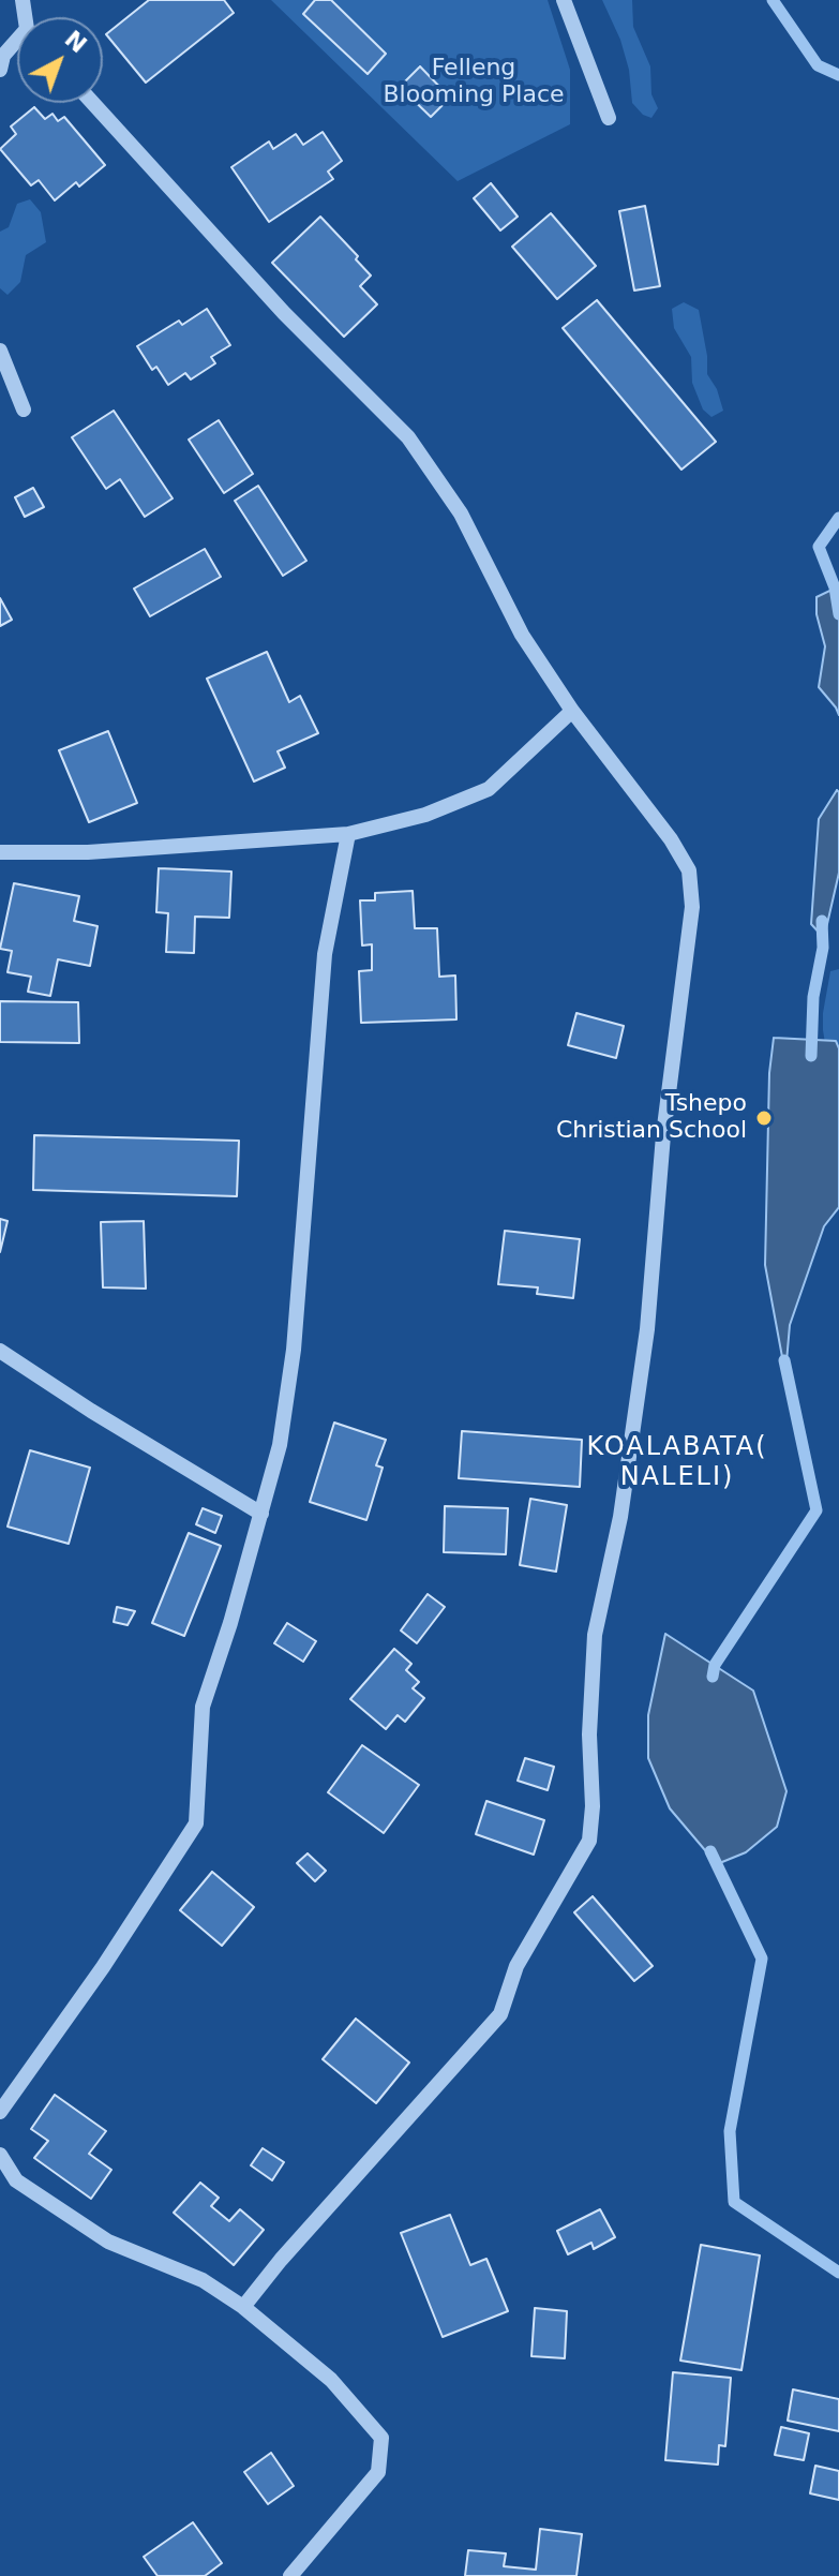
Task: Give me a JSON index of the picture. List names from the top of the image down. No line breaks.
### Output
{"districts":["KOALABATA( NALELI)"],"parks":["Felleng Blooming Place"],"places":["Tshepo Christian School"],"north":"top right"}
